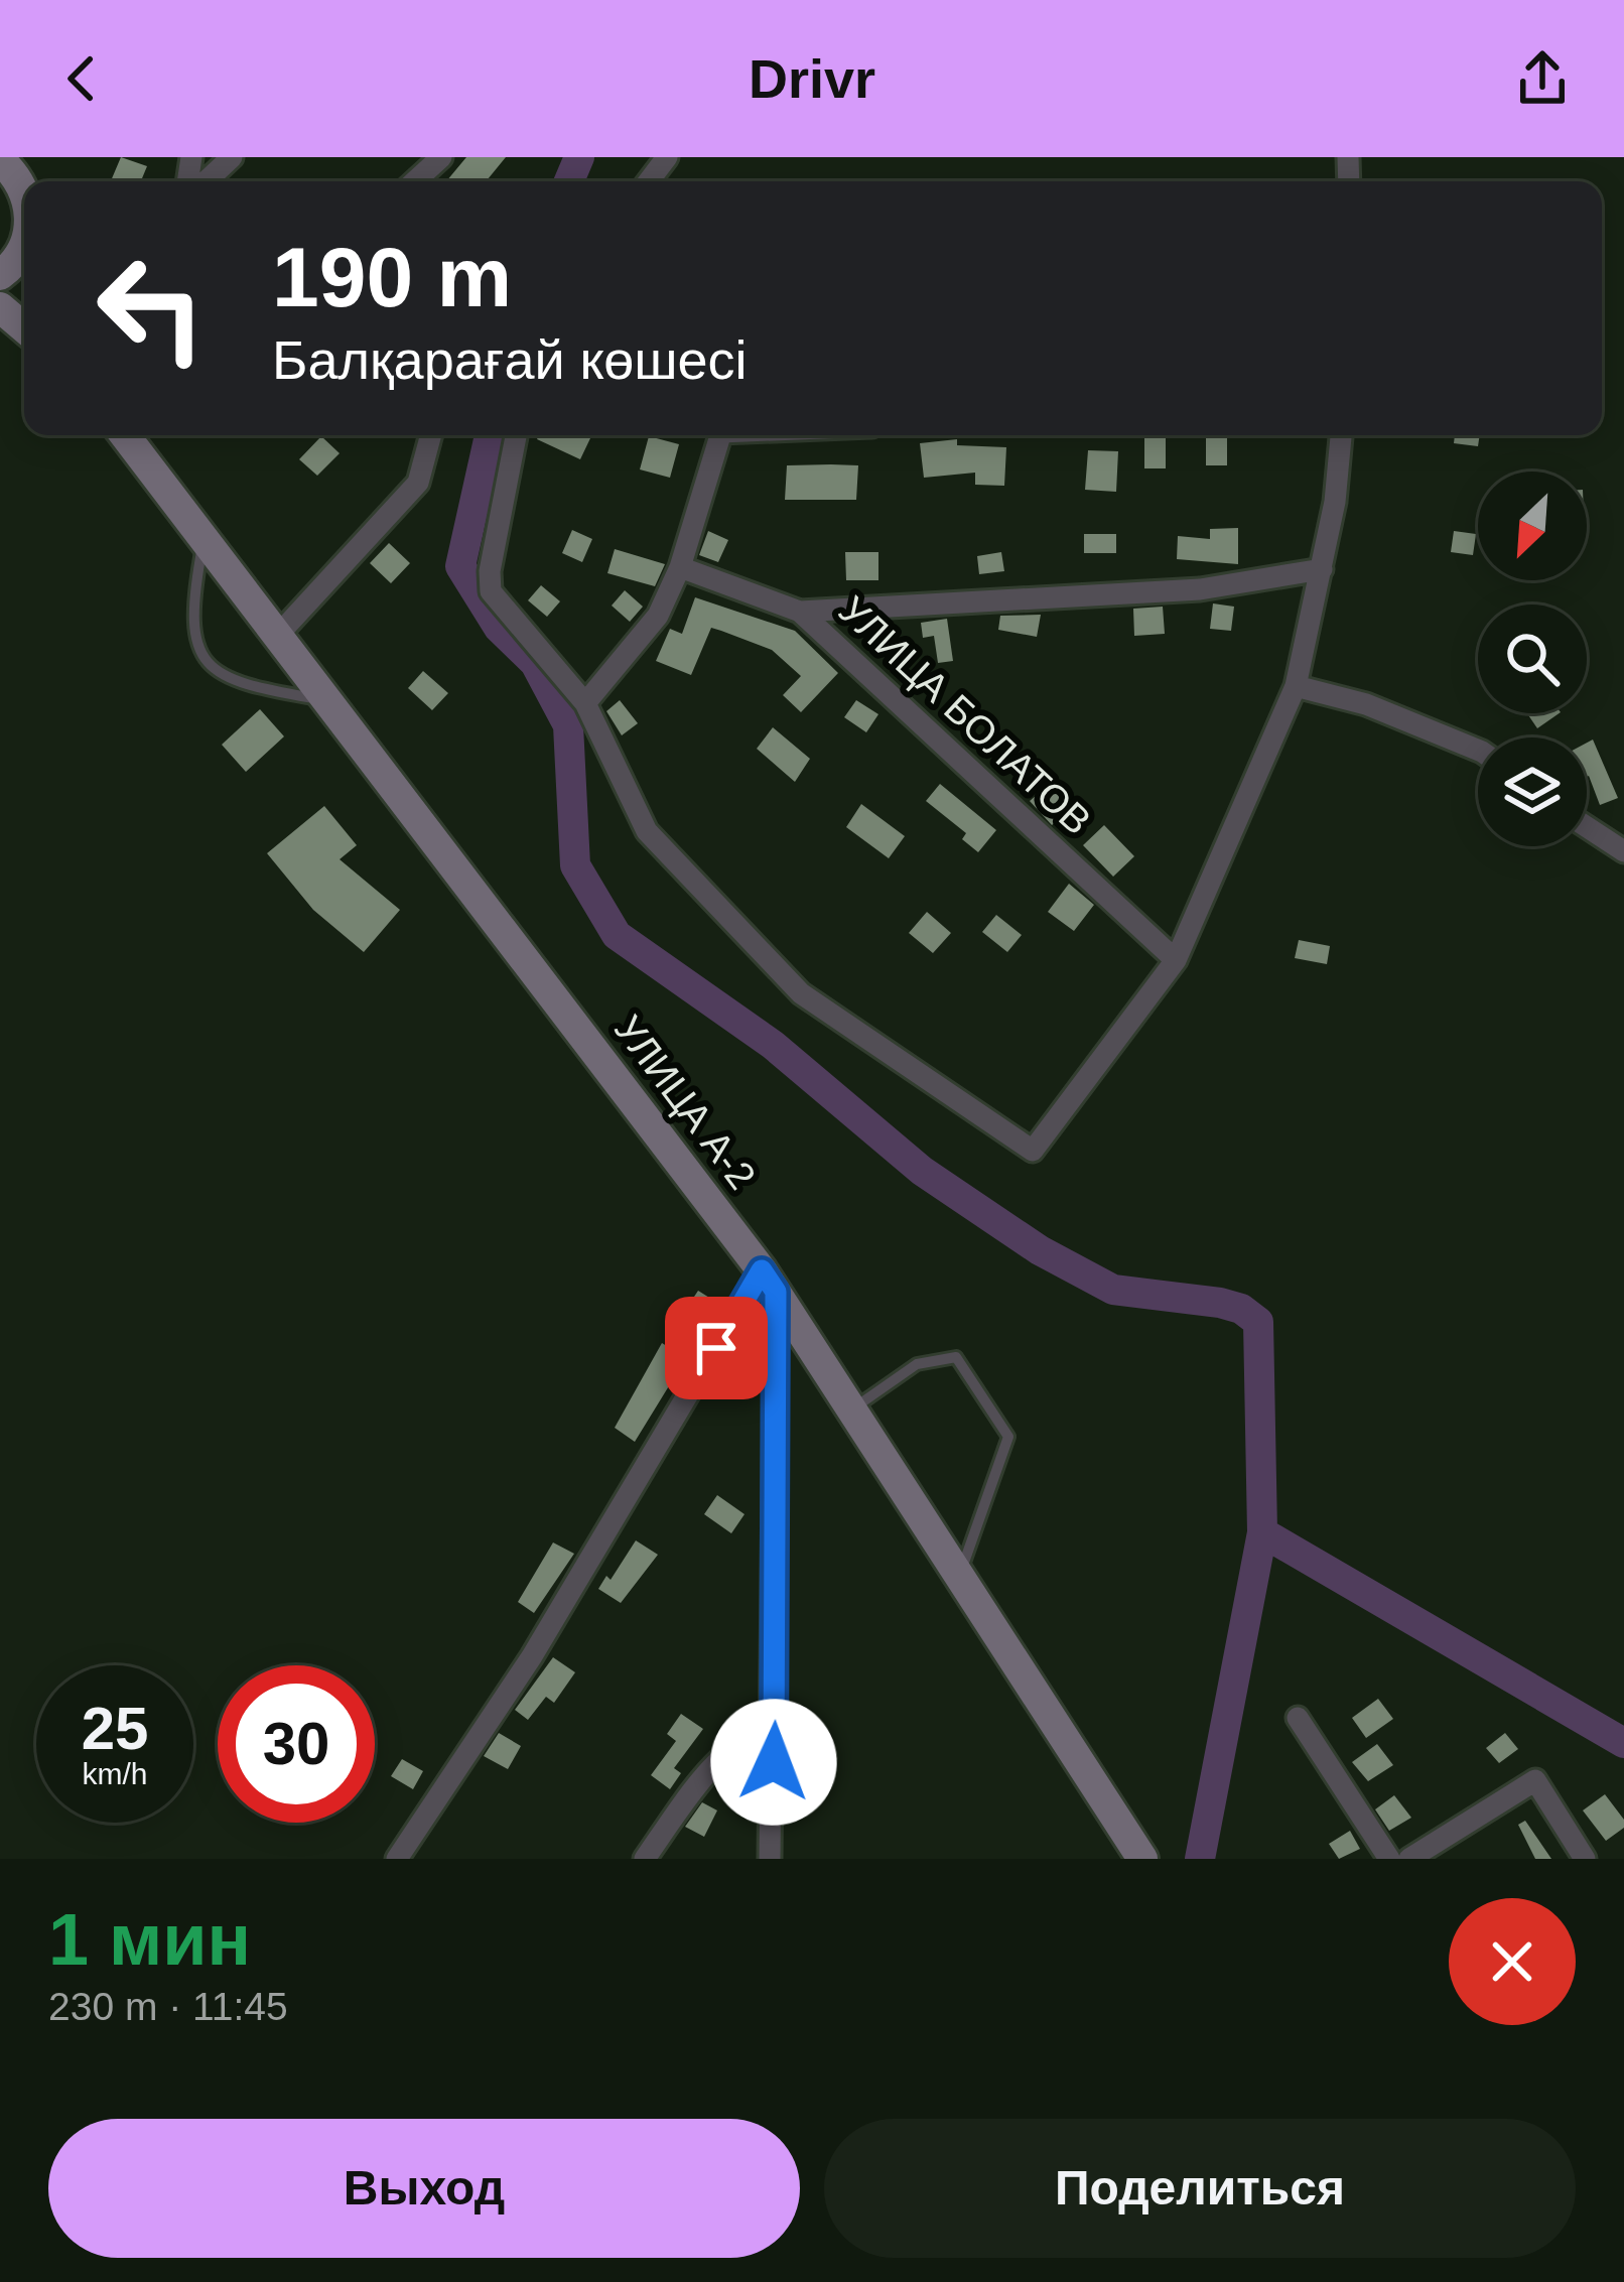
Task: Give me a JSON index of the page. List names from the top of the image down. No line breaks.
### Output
{"streets":{"main road":["УЛИЦА А-2"],"street":["УЛИЦА БОЛАТОВ"]},"north":"bottom left","page":{"header":"Drivr","turn":["190 m","Балқарағай көшесі"],"speed":"25 km/h","limit":"30","heading":["1 мин","230 m · 11:45"],"buttons":["Выход","Поделиться"]}}
